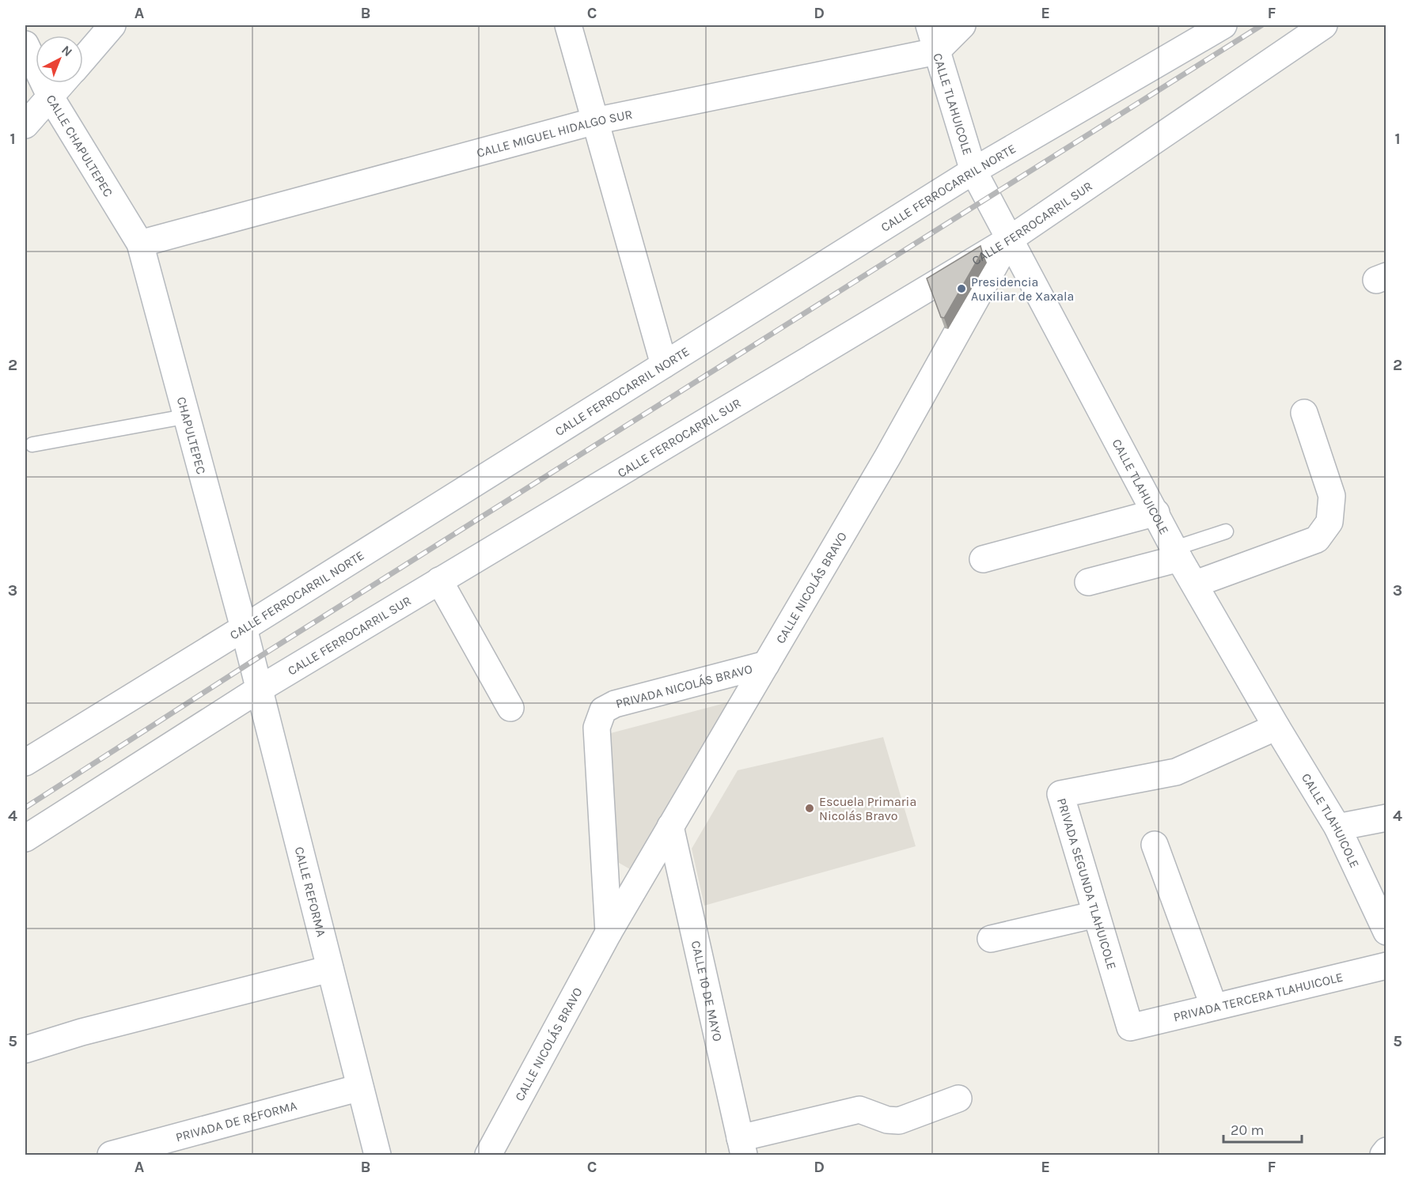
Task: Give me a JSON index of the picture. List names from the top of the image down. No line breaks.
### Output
{"streets":{"street":["CALLE TLAHUICOLE","CALLE MIGUEL HIDALGO SUR","CALLE CHAPULTEPEC","CALLE FERROCARRIL NORTE","CALLE FERROCARRIL SUR","CHAPULTEPEC","CALLE NICOLÁS BRAVO","PRIVADA NICOLÁS BRAVO","PRIVADA SEGUNDA TLAHUICOLE","CALLE REFORMA","CALLE 10 DE MAYO","PRIVADA TERCERA TLAHUICOLE","PRIVADA DE REFORMA"]},"crossings":[["CALLE TLAHUICOLE","CALLE MIGUEL HIDALGO SUR"],["CALLE TLAHUICOLE","CALLE FERROCARRIL NORTE"],["CALLE TLAHUICOLE","CALLE FERROCARRIL SUR"],["CALLE TLAHUICOLE","CALLE NICOLÁS BRAVO"],["CALLE TLAHUICOLE","PRIVADA SEGUNDA TLAHUICOLE"],["CALLE MIGUEL HIDALGO SUR","CALLE CHAPULTEPEC"],["CALLE MIGUEL HIDALGO SUR","CHAPULTEPEC"],["CALLE CHAPULTEPEC","CHAPULTEPEC"],["CALLE FERROCARRIL NORTE","CHAPULTEPEC"],["CALLE FERROCARRIL NORTE","CALLE REFORMA"],["CALLE FERROCARRIL SUR","CALLE NICOLÁS BRAVO"],["CALLE FERROCARRIL SUR","CALLE REFORMA"],["CHAPULTEPEC","CALLE REFORMA"],["CALLE NICOLÁS BRAVO","PRIVADA NICOLÁS BRAVO"],["CALLE NICOLÁS BRAVO","CALLE 10 DE MAYO"],["PRIVADA SEGUNDA TLAHUICOLE","PRIVADA TERCERA TLAHUICOLE"],["CALLE REFORMA","PRIVADA DE REFORMA"]],"places":["Presidencia Auxiliar de Xaxala","Escuela Primaria Nicolás Bravo"],"scale_bar":"20 m","north":"top right","grid":{"columns":["A","B","C","D","E","F"],"rows":["1","2","3","4","5"]}}
